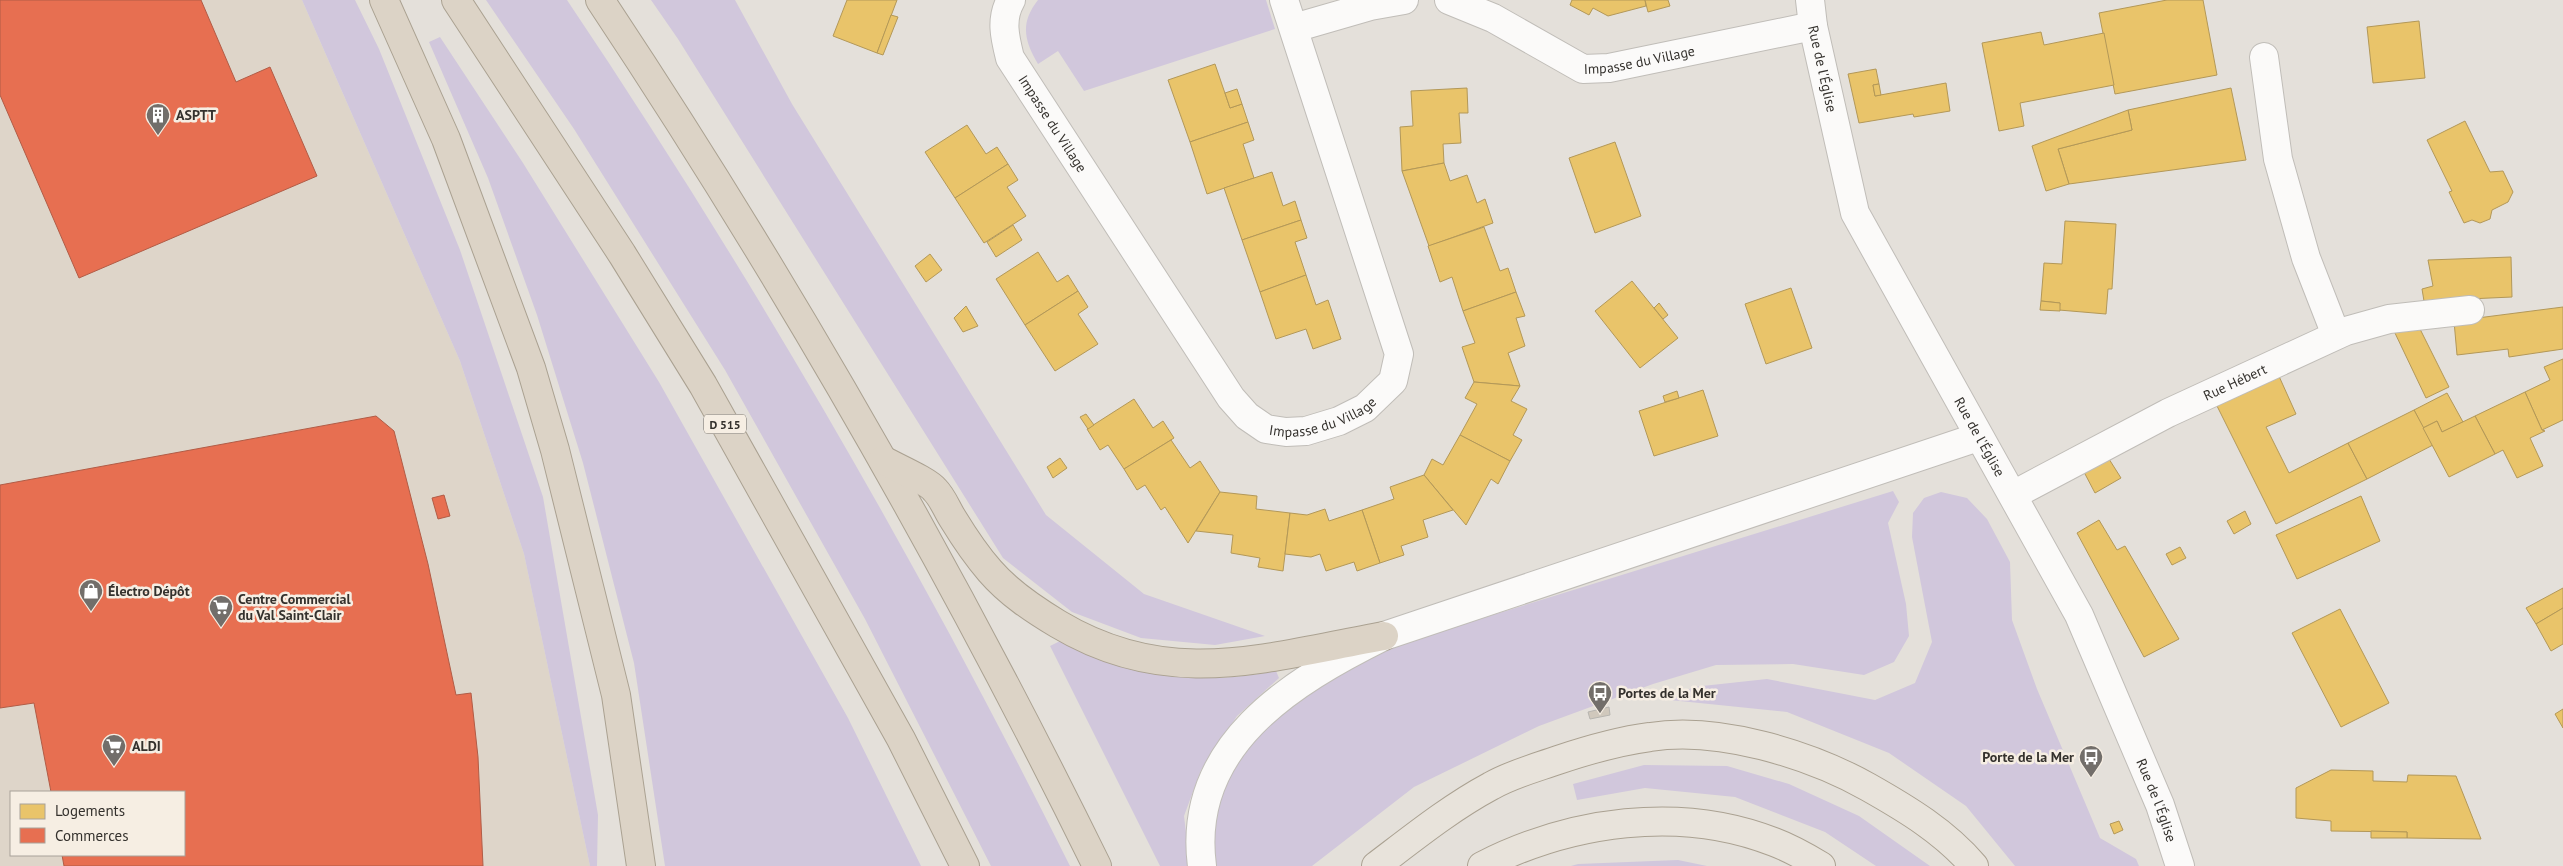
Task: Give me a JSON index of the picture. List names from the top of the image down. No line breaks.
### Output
{"streets":{"highway":["D 515"],"street":["Impasse du Village","Rue de l'Église","Rue Hébert"]},"crossings":[["Impasse du Village","Rue de l'Église"],["Rue de l'Église","Rue Hébert"]],"places":{"building":["ASPTT"],"shop":["Électro Dépôt"],"supermarket":["Centre Commercial du Val Saint-Clair","ALDI"],"bus stop":["Portes de la Mer","Porte de la Mer"]},"legend":["Logements","Commerces"]}
